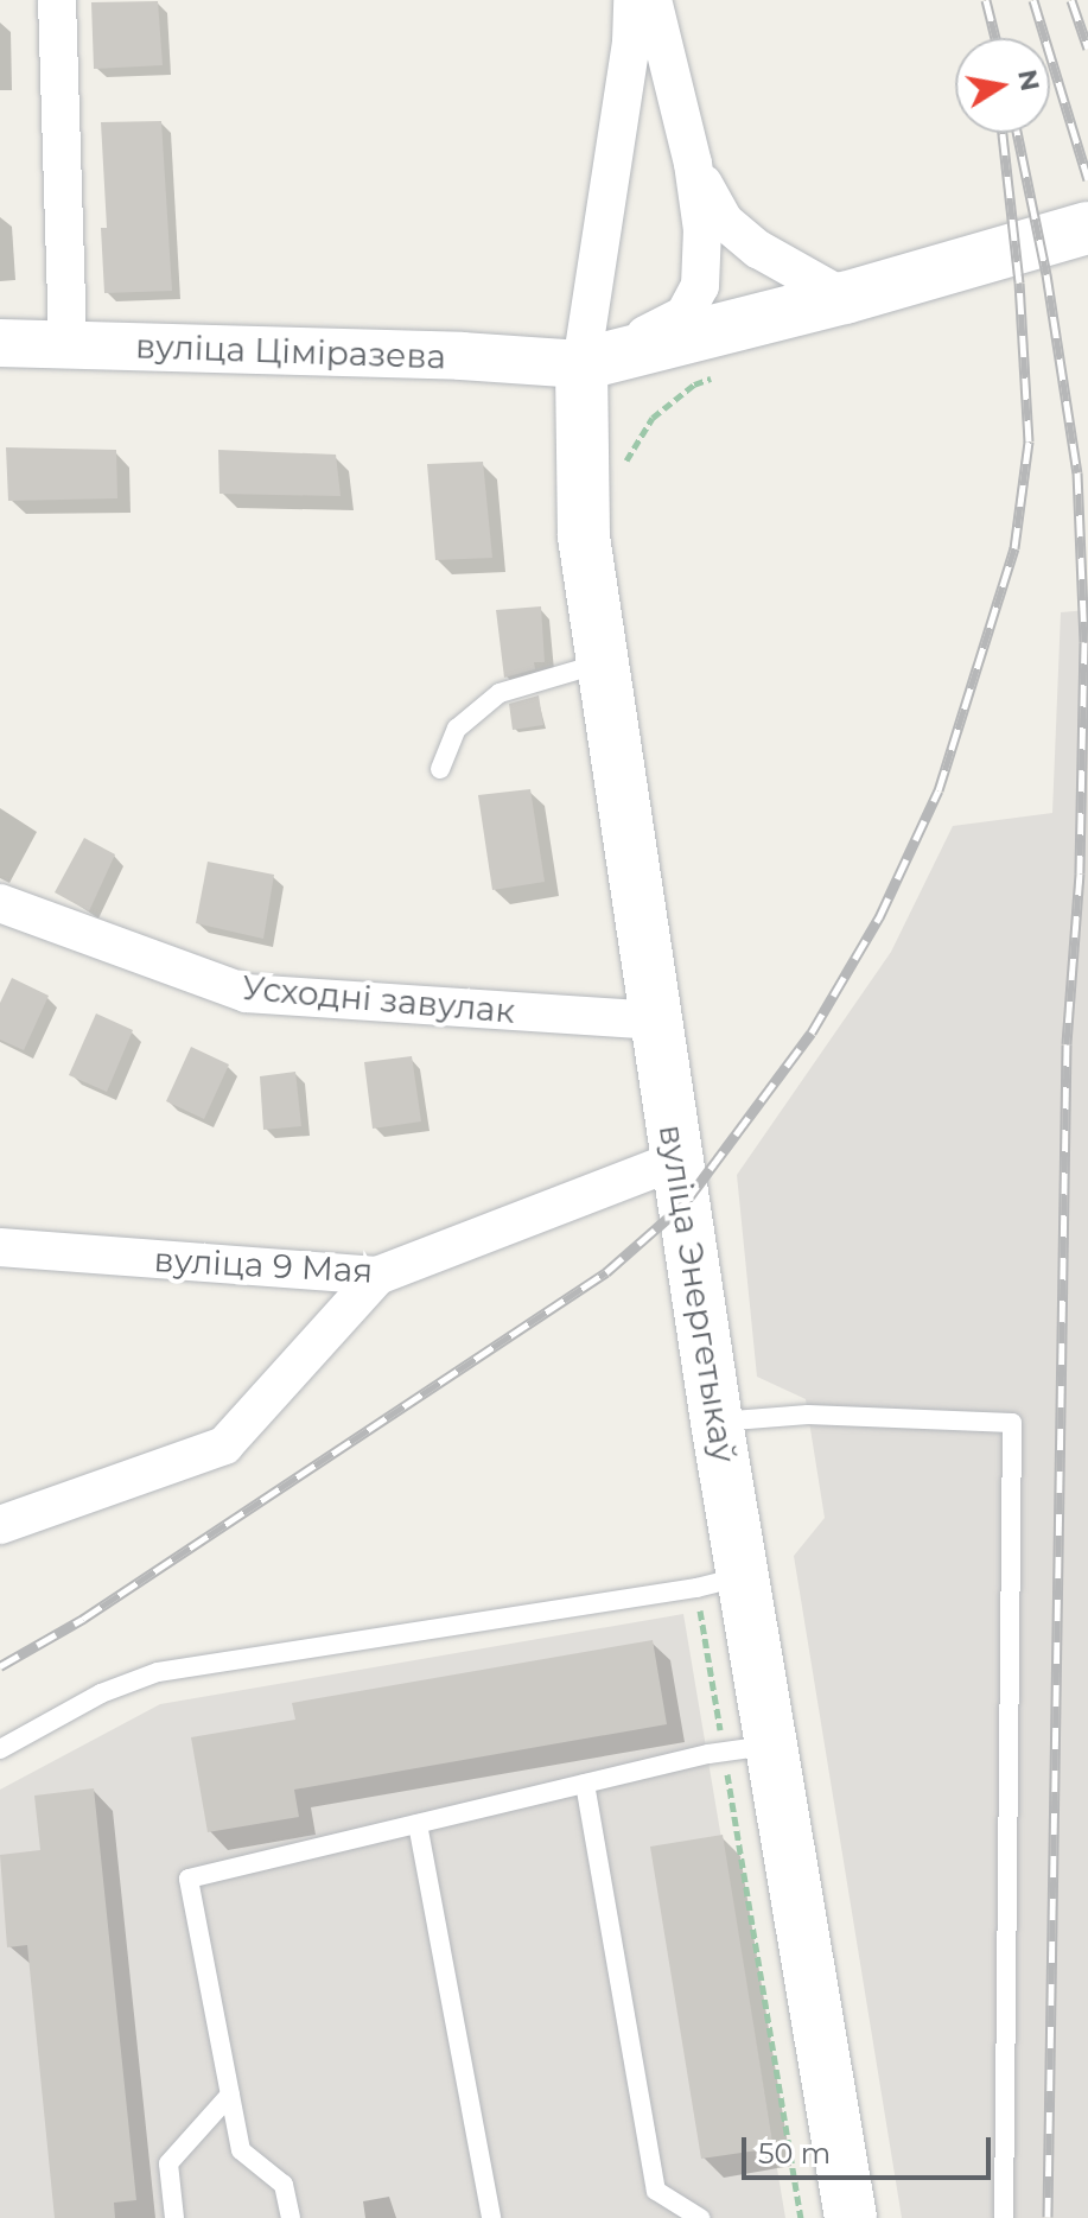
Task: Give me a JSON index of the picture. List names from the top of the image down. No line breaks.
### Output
{"streets":{"main road":["вуліца Энергетыкаў"],"street":["вуліца Ціміразева","Усходні завулак","вуліца 9 Мая"]},"crossings":[["вуліца Ціміразева","вуліца Энергетыкаў"],["Усходні завулак","вуліца Энергетыкаў"],["вуліца 9 Мая","вуліца Энергетыкаў"]],"scale_bar":"50 m","north":"right"}
